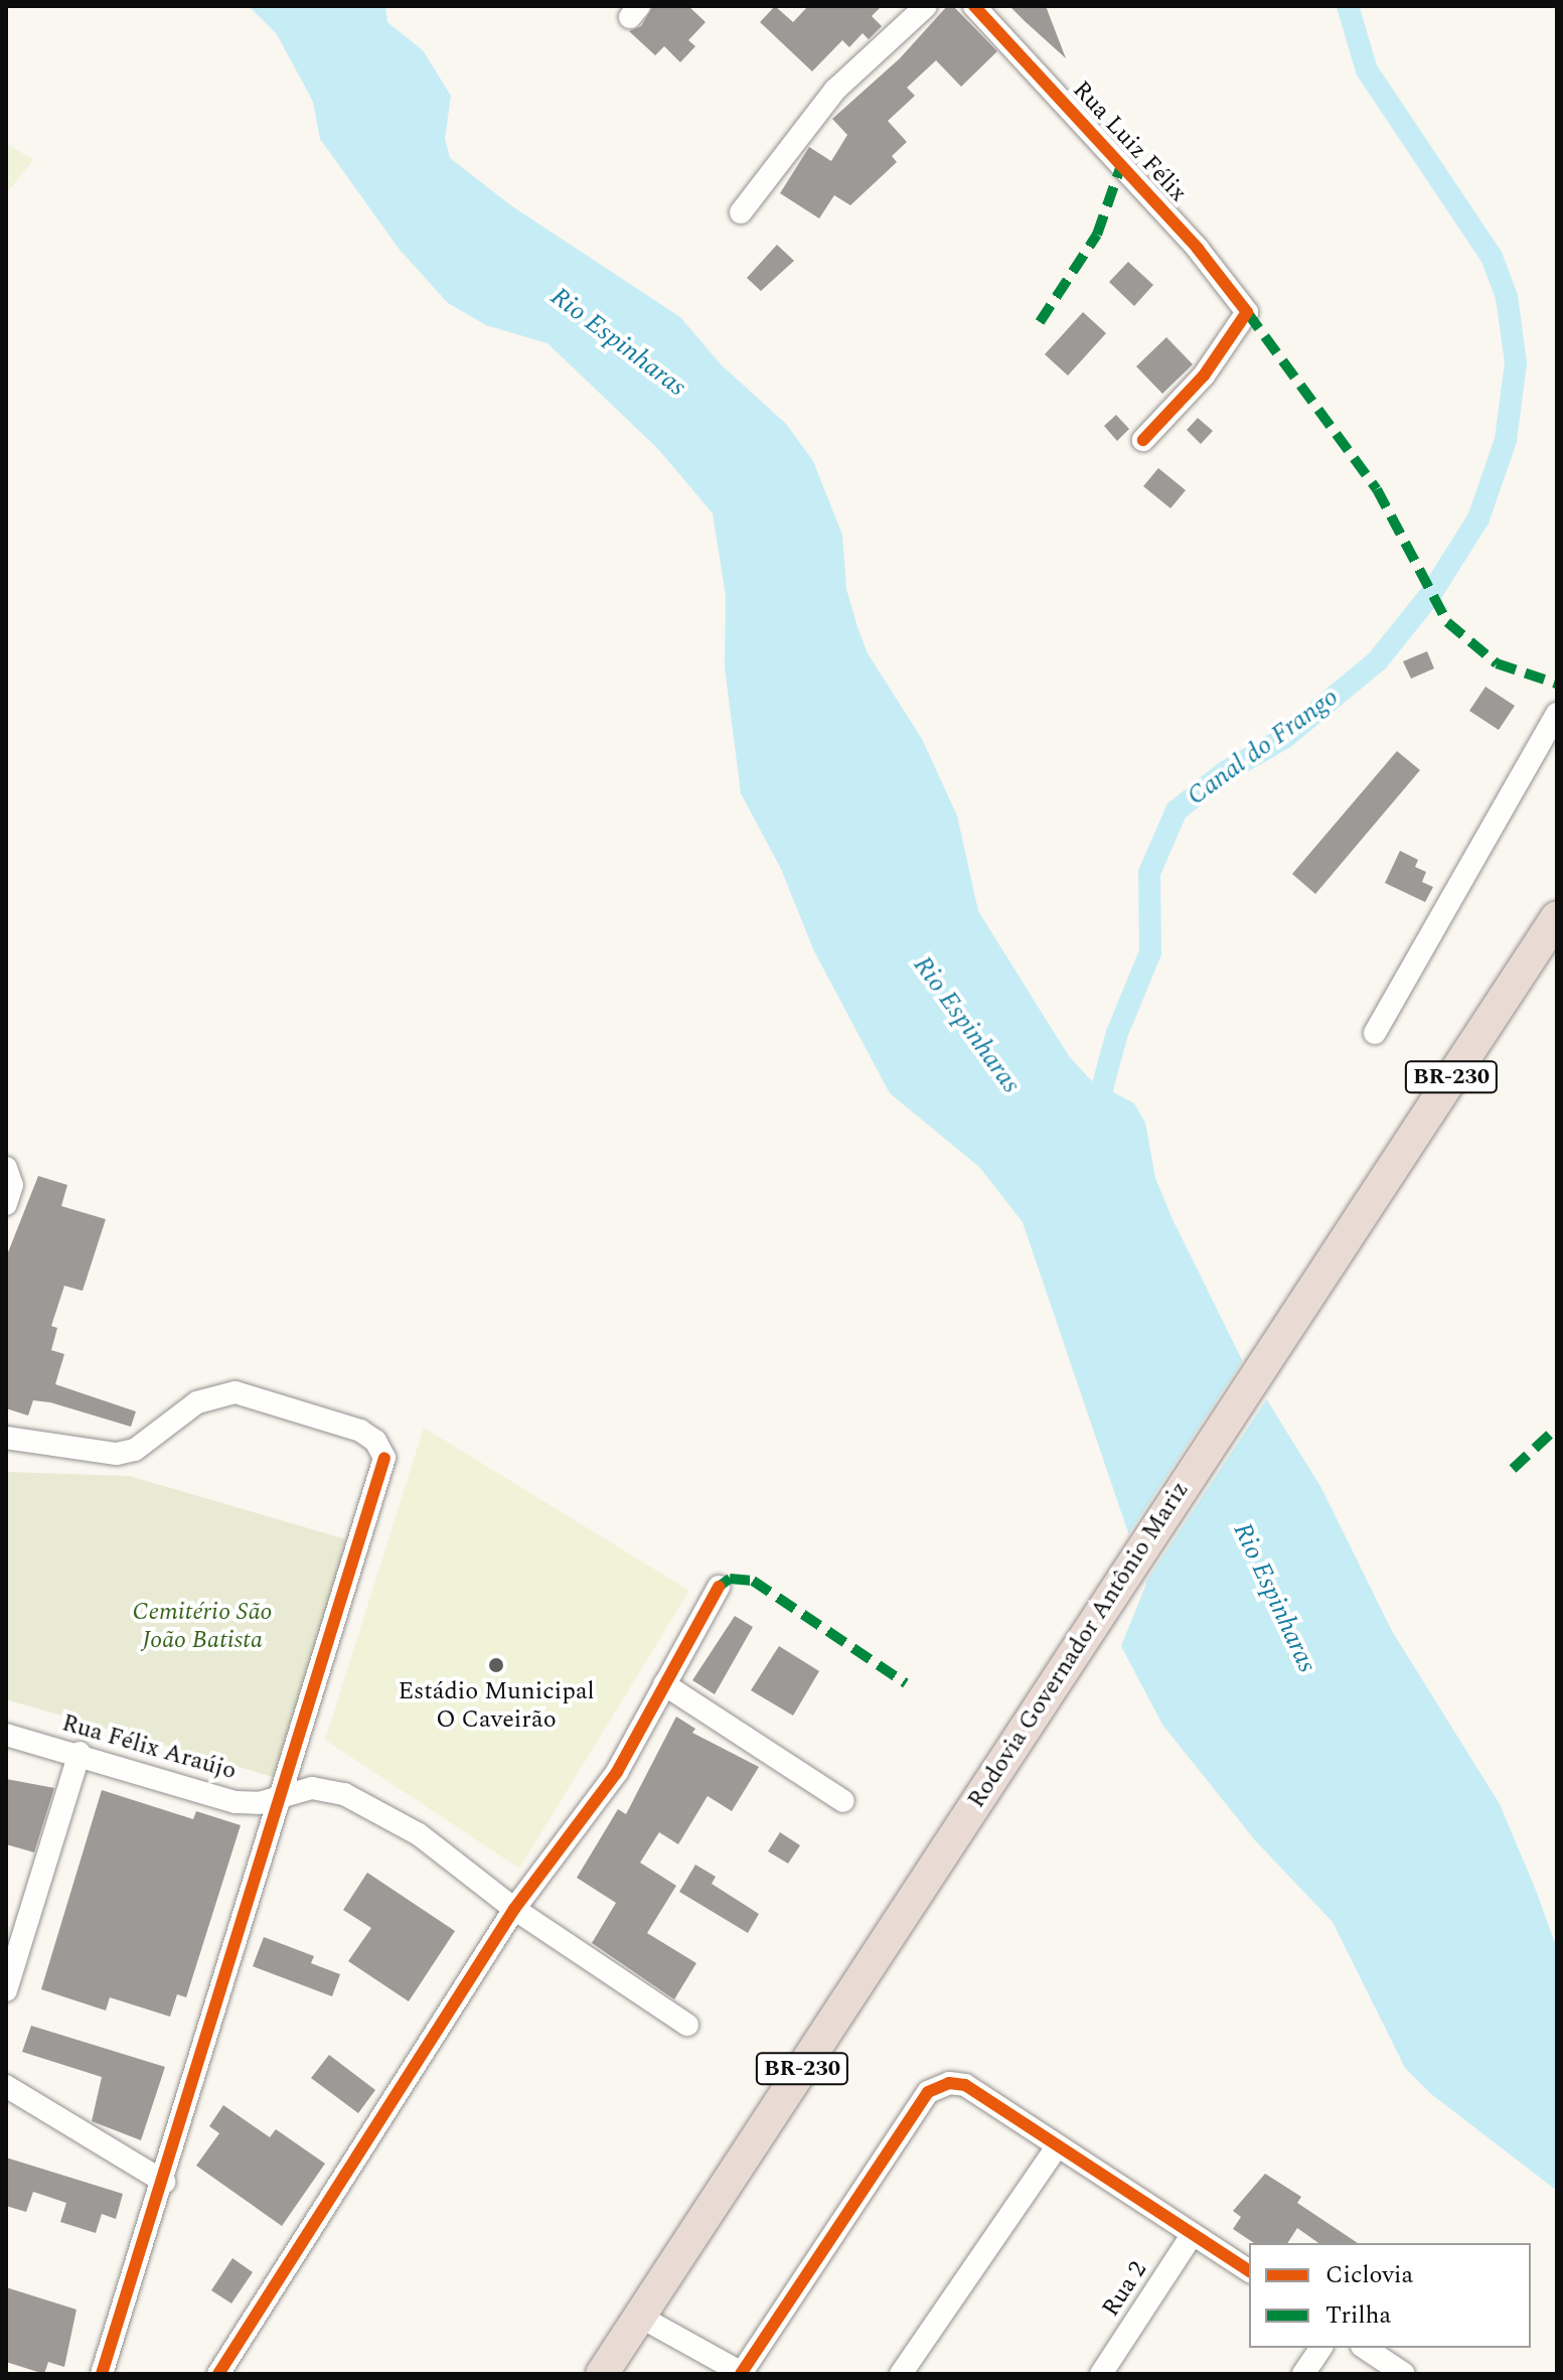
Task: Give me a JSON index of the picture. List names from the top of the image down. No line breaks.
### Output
{"streets":{"highway":["BR-230","Rodovia Governador Antônio Mariz"],"street":["Rua Luiz Félix","Rua Félix Araújo","Rua 2"]},"water":["Rio Espinharas","Canal do Frango"],"parks":["Cemitério São João Batista"],"places":["Estádio Municipal O Caveirão"],"legend":["Ciclovia","Trilha"]}
